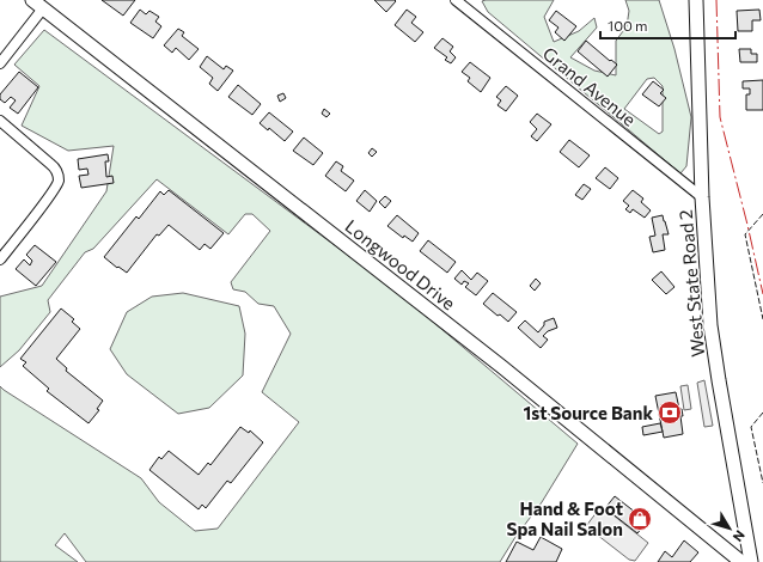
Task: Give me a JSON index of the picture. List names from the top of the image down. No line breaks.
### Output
{"streets":{"main road":["Longwood Drive","West State Road 2"],"street":["Grand Avenue"]},"crossings":[["Grand Avenue","West State Road 2"]],"places":{"bank":["1st Source Bank"],"shop":["Hand & Foot Spa Nail Salon"]},"scale_bar":"100 m","north":"bottom right"}
